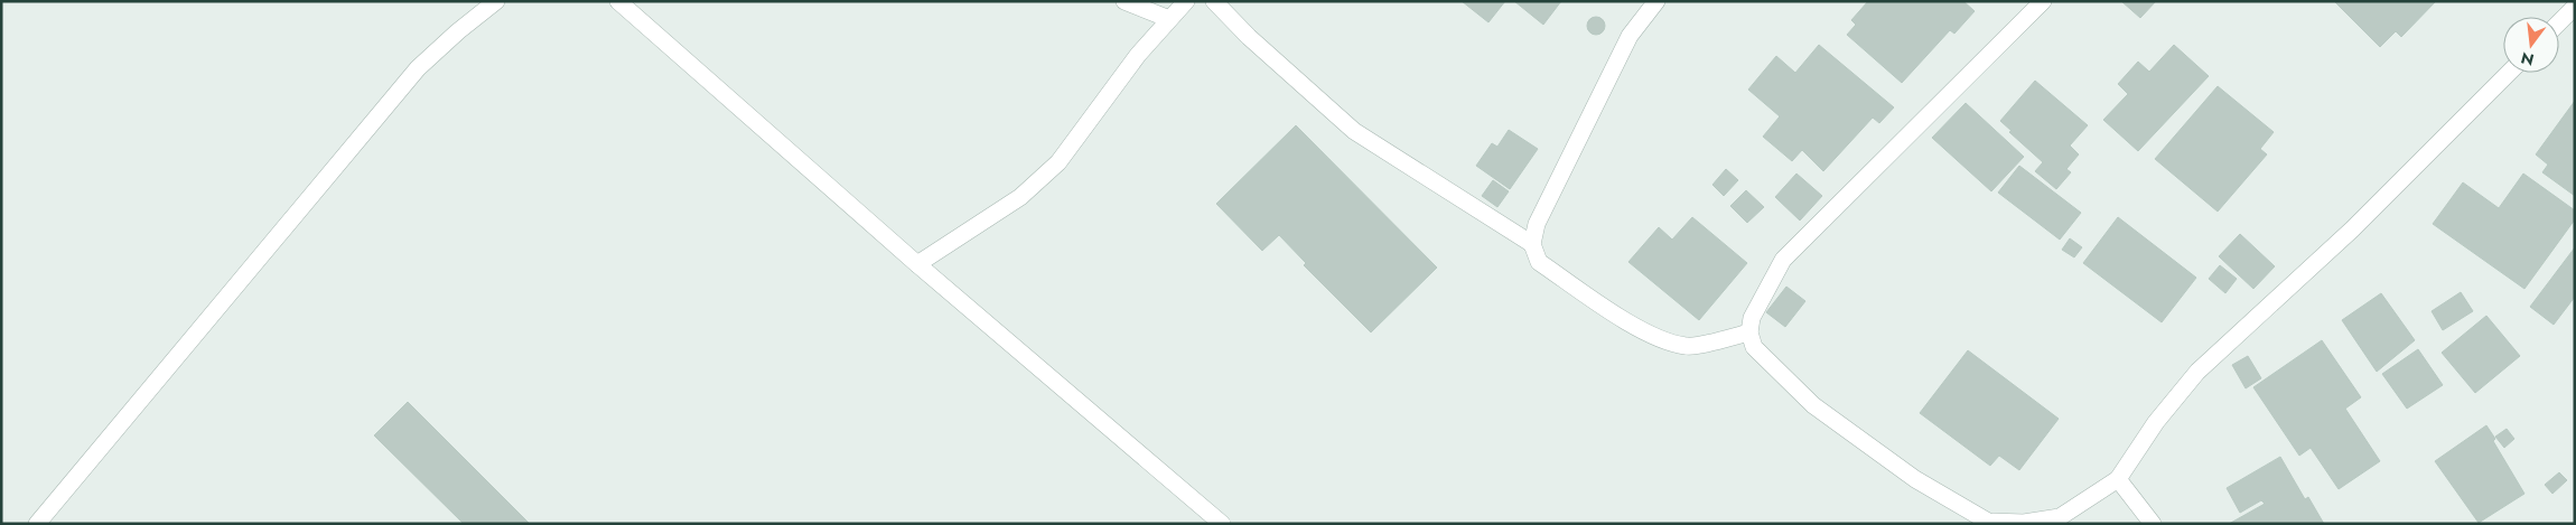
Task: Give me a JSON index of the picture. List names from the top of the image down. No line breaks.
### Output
{"north":"bottom"}
